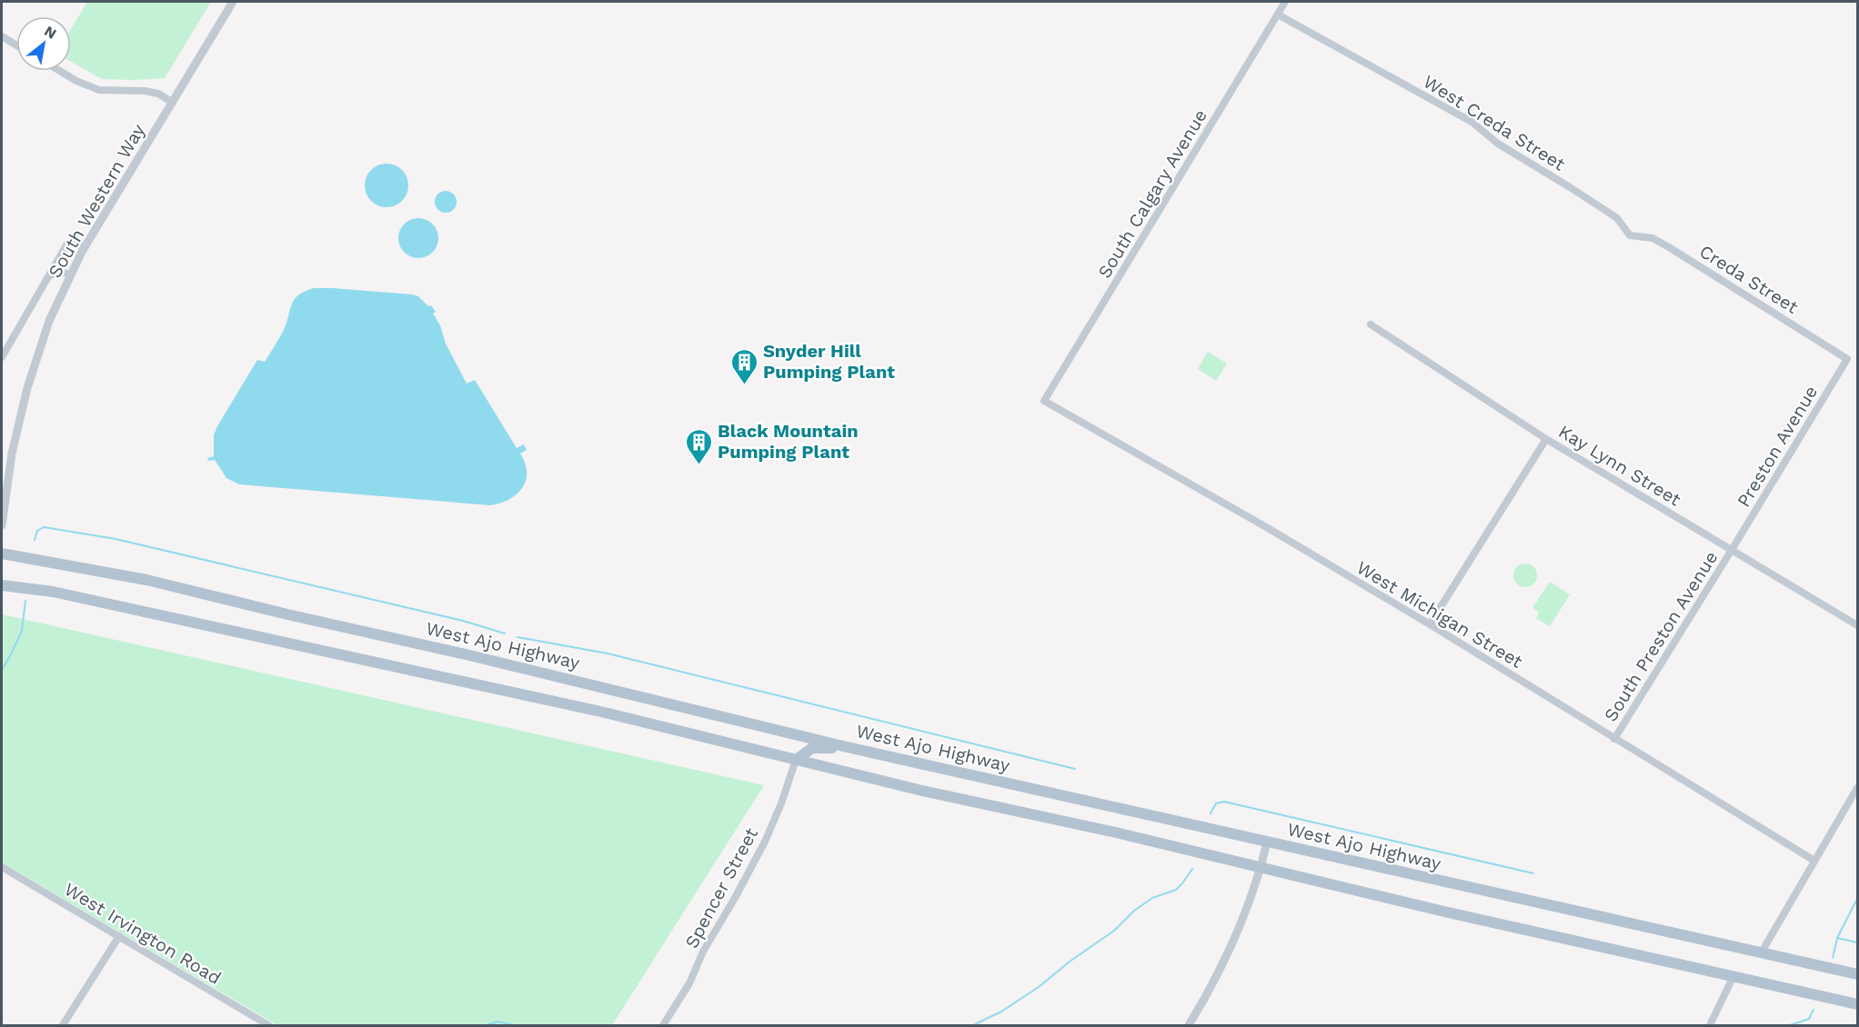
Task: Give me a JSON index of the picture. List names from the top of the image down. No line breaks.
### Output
{"streets":{"main road":["West Ajo Highway"],"street":["West Creda Street","South Calgary Avenue","South Western Way","Creda Street","Preston Avenue","Kay Lynn Street","West Michigan Street","South Preston Avenue","Spencer Street","West Irvington Road"]},"crossings":[["West Creda Street","South Calgary Avenue"],["West Creda Street","Creda Street"],["South Calgary Avenue","West Michigan Street"],["Creda Street","Preston Avenue"],["Preston Avenue","Kay Lynn Street"],["Preston Avenue","South Preston Avenue"],["Kay Lynn Street","South Preston Avenue"],["West Michigan Street","South Preston Avenue"]],"places":{"building":["Snyder Hill Pumping Plant","Black Mountain Pumping Plant"]},"north":"top right"}
